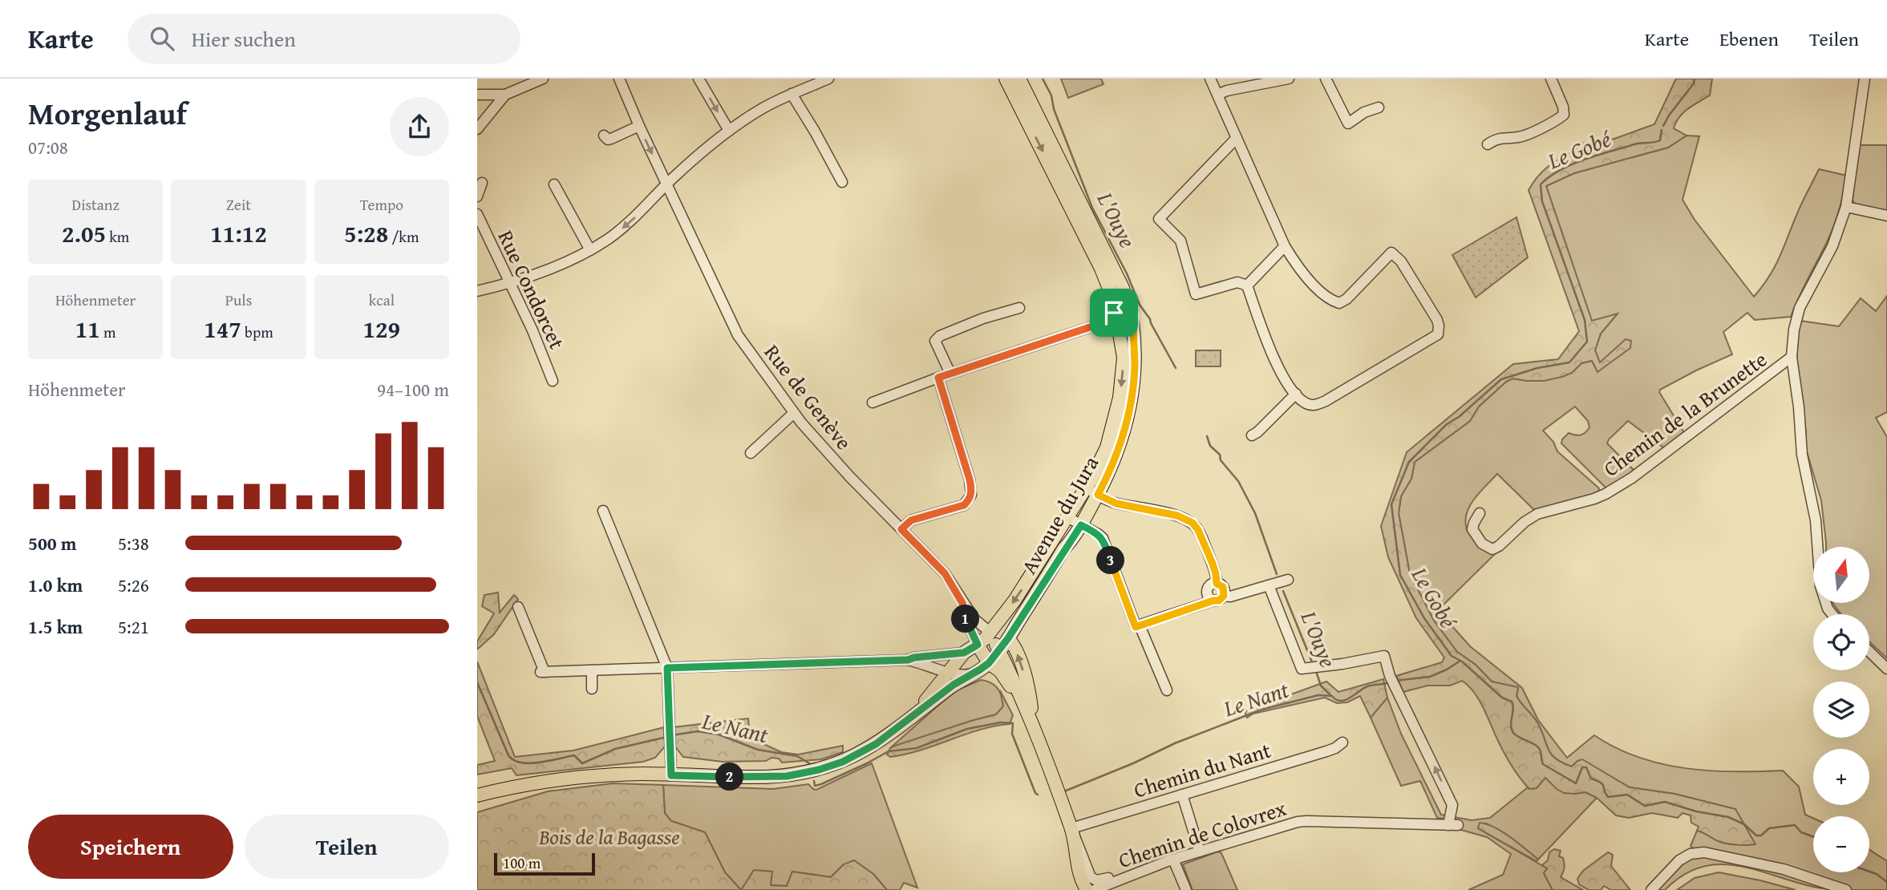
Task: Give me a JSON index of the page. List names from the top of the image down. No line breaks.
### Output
{"streets":{"main road":["Avenue du Jura"],"street":["Rue Condorcet","Rue de Genève","Chemin de la Brunette","Chemin du Nant","Chemin de Colovrex"]},"crossings":[["Rue de Genève","Avenue du Jura"]],"water":["Le Gobé","L'Ouye","Le Nant"],"parks":["Bois de la Bagasse"],"scale_bar":"100 m","north":"top","page":{"header":"Karte","search":"Hier suchen","nav":["Karte","Ebenen","Teilen"],"heading":["Morgenlauf","07:08"],"stats":[["Distanz","2.05 km"],["Zeit","11:12"],["Tempo","5:28 /km"],["Höhenmeter","11 m"],["Puls","147 bpm"],["kcal","129"]],"chart":["Höhenmeter","94–100 m"],"list":[{"name":"500 m","note":"5:38"},{"name":"1.0 km","note":"5:26"},{"name":"1.5 km","note":"5:21"}],"pins":["3","1","2"],"map_buttons":["+","−"],"buttons":["Speichern","Teilen"],"scale":"100 m"}}
